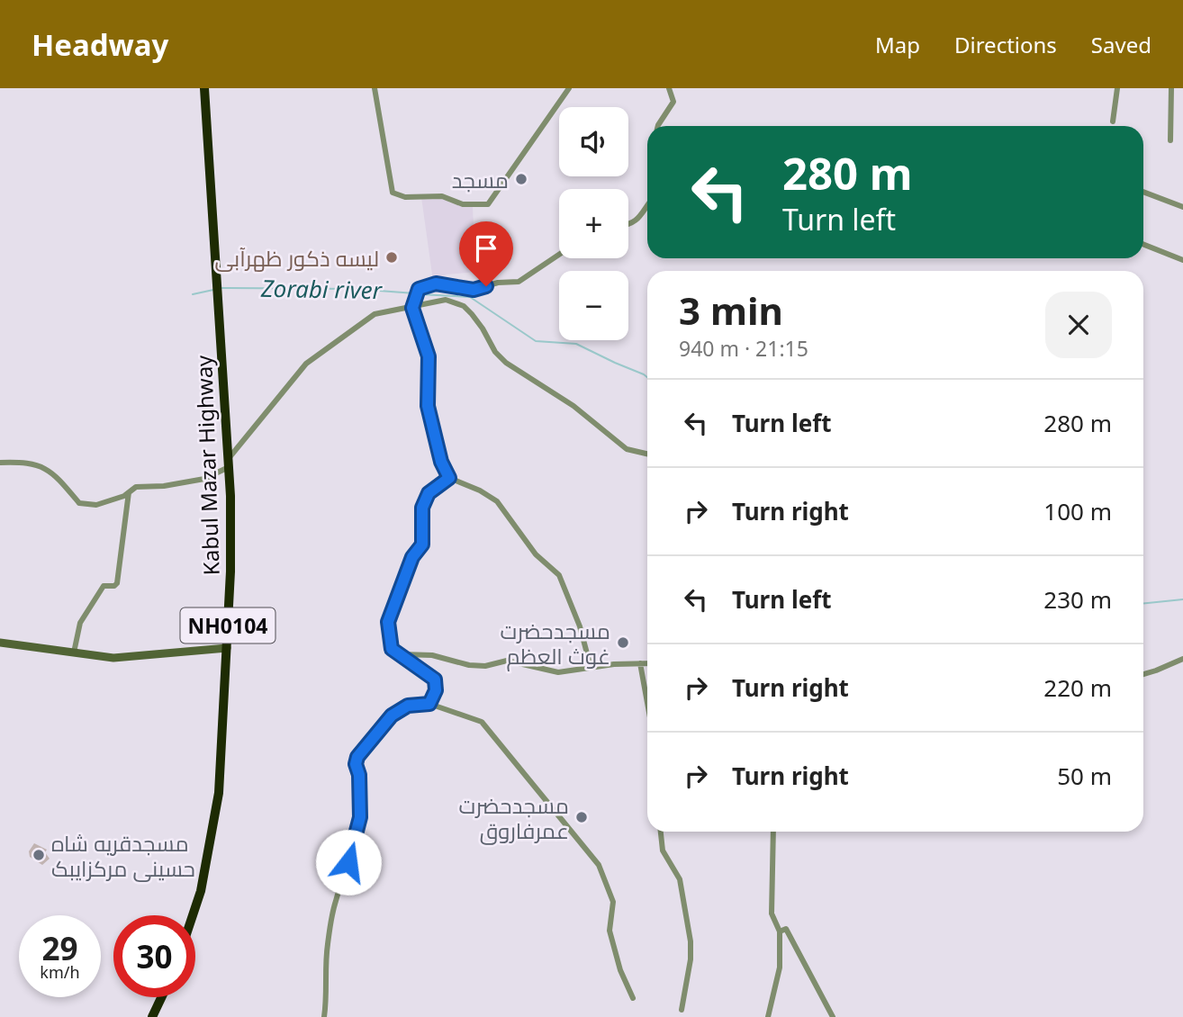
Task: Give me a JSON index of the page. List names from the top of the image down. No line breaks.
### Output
{"streets":{"highway":["Kabul Mazar Highway","NH0104"]},"water":["Zorabi river"],"places":["مسجد","لیسه ذکور ظهرآبی","مسجدحضرت غوث العظم","مسجدحضرت عمرفاروق","مسجدقریه شاه حسینی مرکزایبک"],"page":{"header":"Headway","nav":["Map","Directions","Saved"],"map_buttons":["+","−"],"turn":["280 m","Turn left"],"heading":["3 min","940 m · 21:15"],"list":[{"name":"Turn left","value":"280 m"},{"name":"Turn right","value":"100 m"},{"name":"Turn left","value":"230 m"},{"name":"Turn right","value":"220 m"},{"name":"Turn right","value":"50 m"}],"speed":"29 km/h","limit":"30"}}
